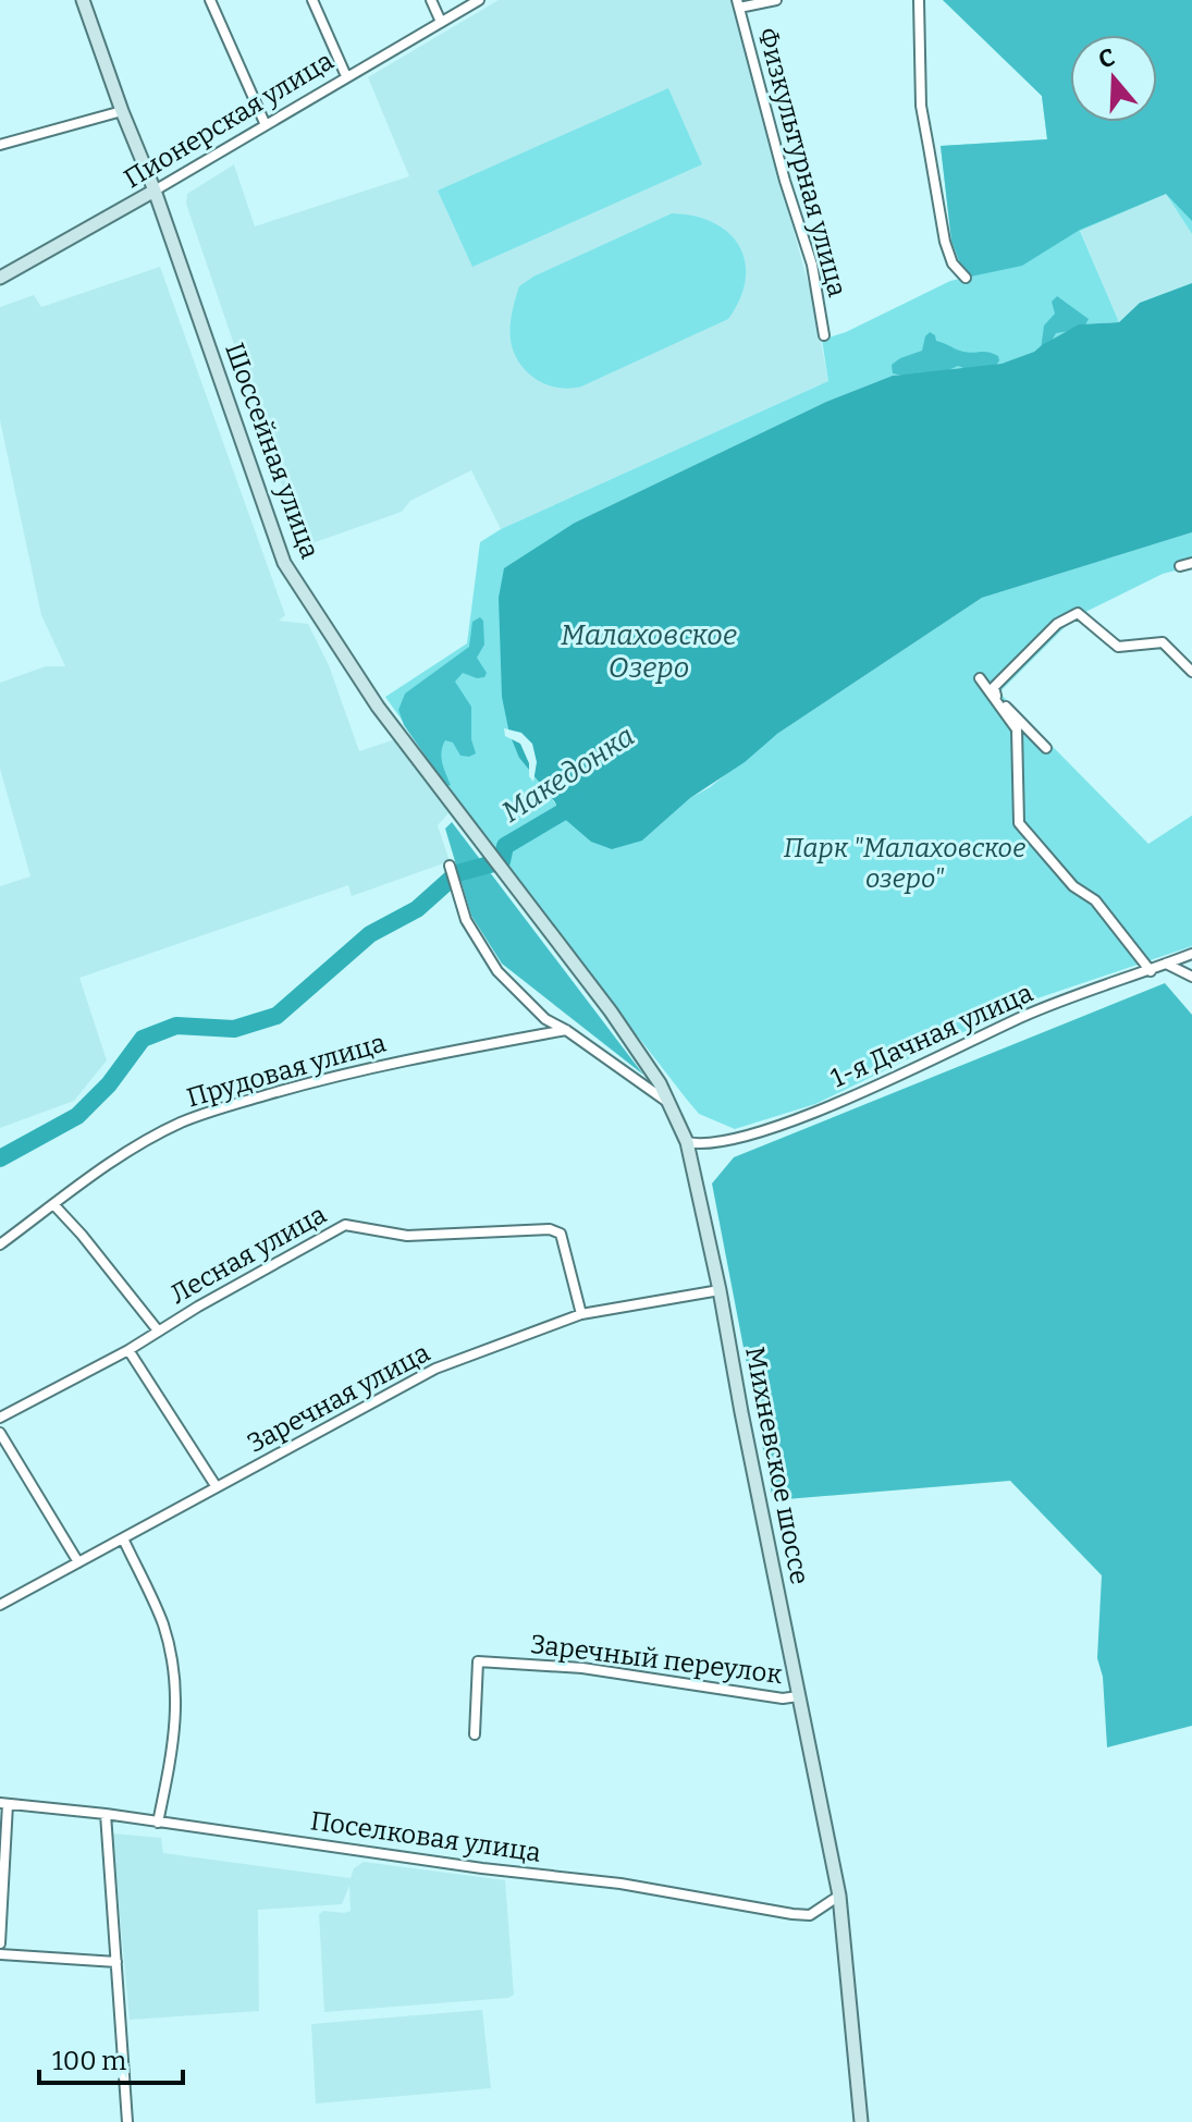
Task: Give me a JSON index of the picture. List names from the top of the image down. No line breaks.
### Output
{"streets":{"main road":["Пионерская улица","Шоссейная улица","Михневское шоссе"],"street":["Физкультурная улица","1-я Дачная улица","Прудовая улица","Лесная улица","Заречная улица","Заречный переулок","Поселковая улица"]},"crossings":[["Пионерская улица","Шоссейная улица"],["Шоссейная улица","Михневское шоссе"],["1-я Дачная улица","Михневское шоссе"],["Лесная улица","Заречная улица"],["Заречная улица","Михневское шоссе"],["Михневское шоссе","Заречный переулок"],["Михневское шоссе","Поселковая улица"]],"water":["Малаховское Озеро","Македонка"],"parks":["Парк \"Малаховское озеро\""],"scale_bar":"100 m","north":"top"}
